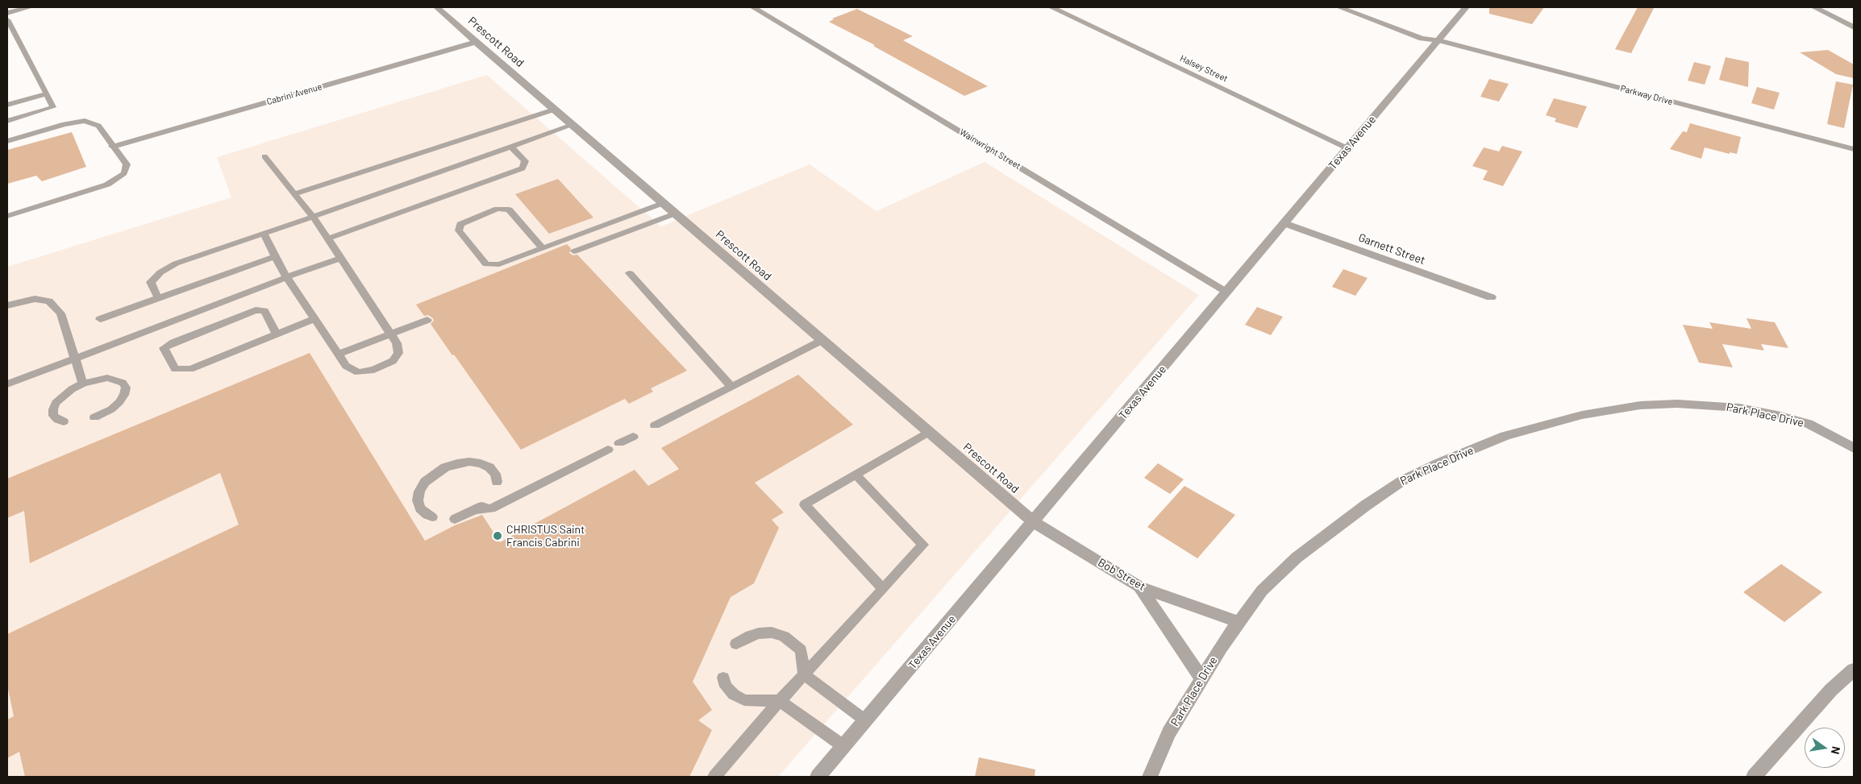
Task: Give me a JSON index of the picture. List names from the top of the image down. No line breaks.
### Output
{"streets":{"street":["Prescott Road","Halsey Street","Cabrini Avenue","Parkway Drive","Texas Avenue","Wainwright Street","Garnett Street","Park Place Drive","Bob Street"]},"crossings":[["Prescott Road","Cabrini Avenue"],["Prescott Road","Texas Avenue"],["Prescott Road","Bob Street"],["Halsey Street","Texas Avenue"],["Parkway Drive","Texas Avenue"],["Texas Avenue","Wainwright Street"],["Texas Avenue","Garnett Street"],["Texas Avenue","Bob Street"],["Park Place Drive","Bob Street"]],"places":["CHRISTUS Saint Francis Cabrini"],"north":"right"}
